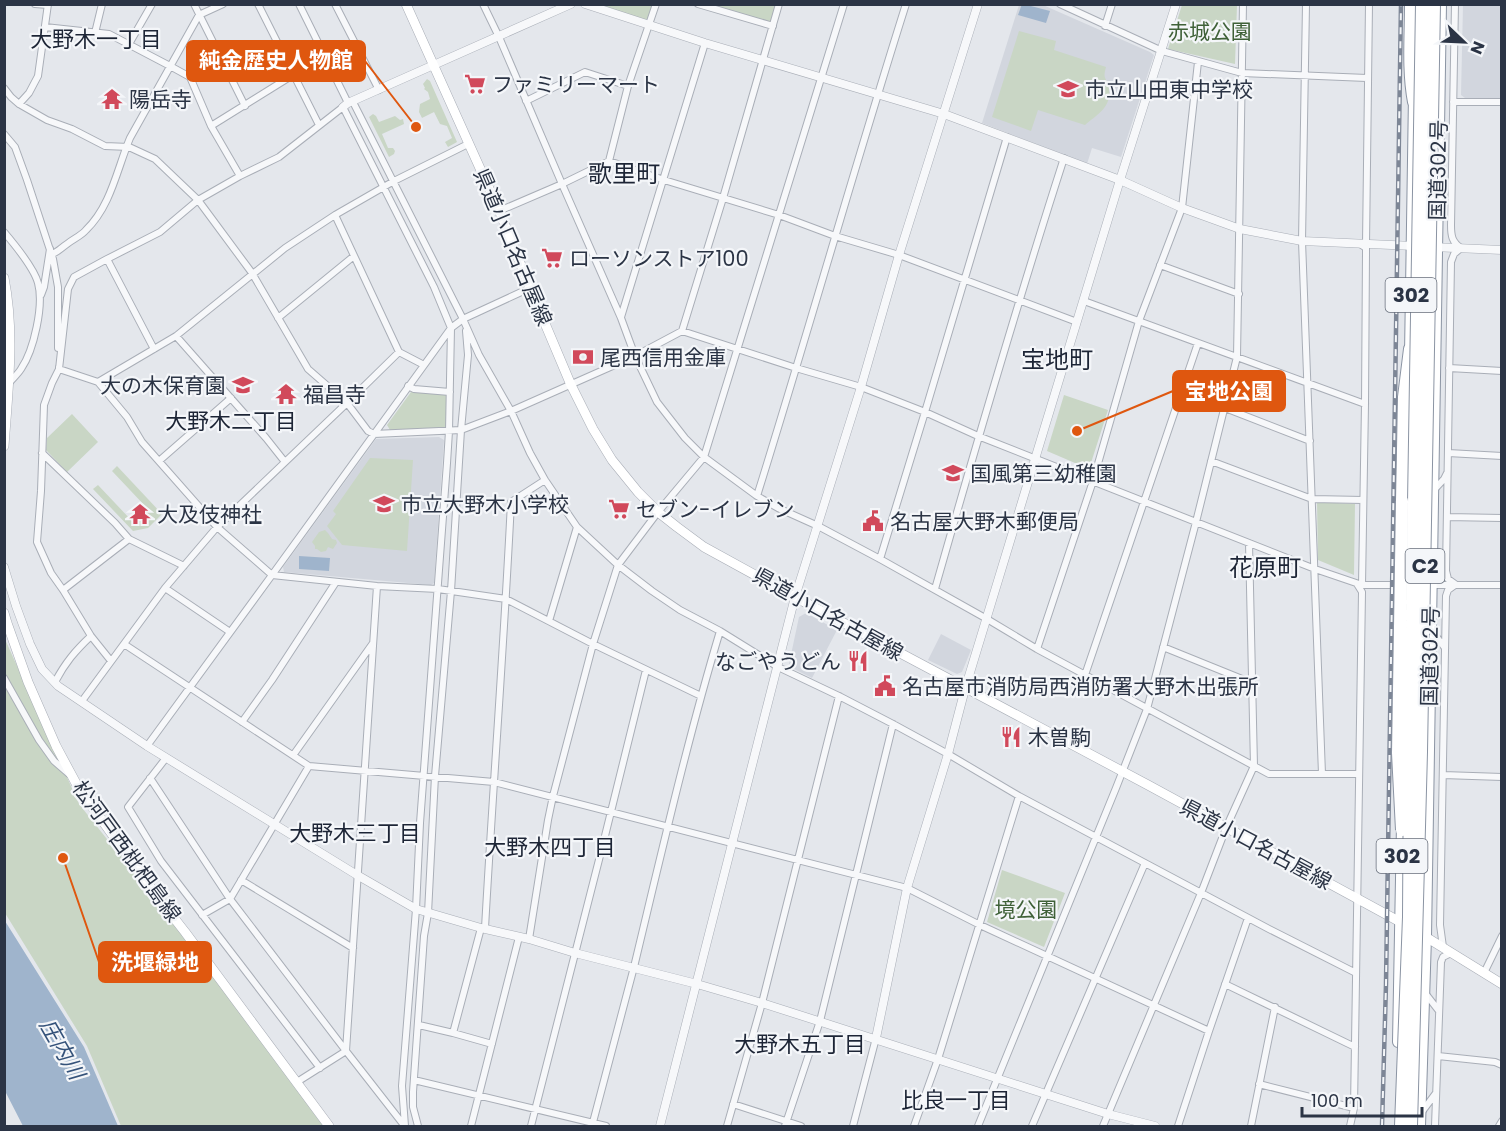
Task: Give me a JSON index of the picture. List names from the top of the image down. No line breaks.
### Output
{"streets":{"highway":["国道302号","302","C2"],"main road":["県道小口名古屋線","松河戸西枇杷島線"]},"crossings":[["国道302号","県道小口名古屋線"]],"districts":["大野木一丁目","歌里町","宝地町","大野木二丁目","花原町","大野木三丁目","大野木四丁目","大野木五丁目","比良一丁目"],"water":["庄内川"],"parks":["赤城公園","境公園"],"places":{"supermarket":["ファミリーマート","ローソンストア100","セブン-イレブン"],"school or university":["市立山田東中学校","大の木保育園","国風第三幼稚園","市立大野木小学校"],"temple":["陽岳寺","福昌寺","大及伎神社"],"other":["純金歴史人物館","宝地公園","洗堰緑地"],"bank":["尾西信用金庫"],"public building":["名古屋大野木郵便局","名古屋市消防局西消防署大野木出張所"],"restaurant":["なごやうどん","木曽駒"]},"scale_bar":"100 m","north":"bottom right"}
